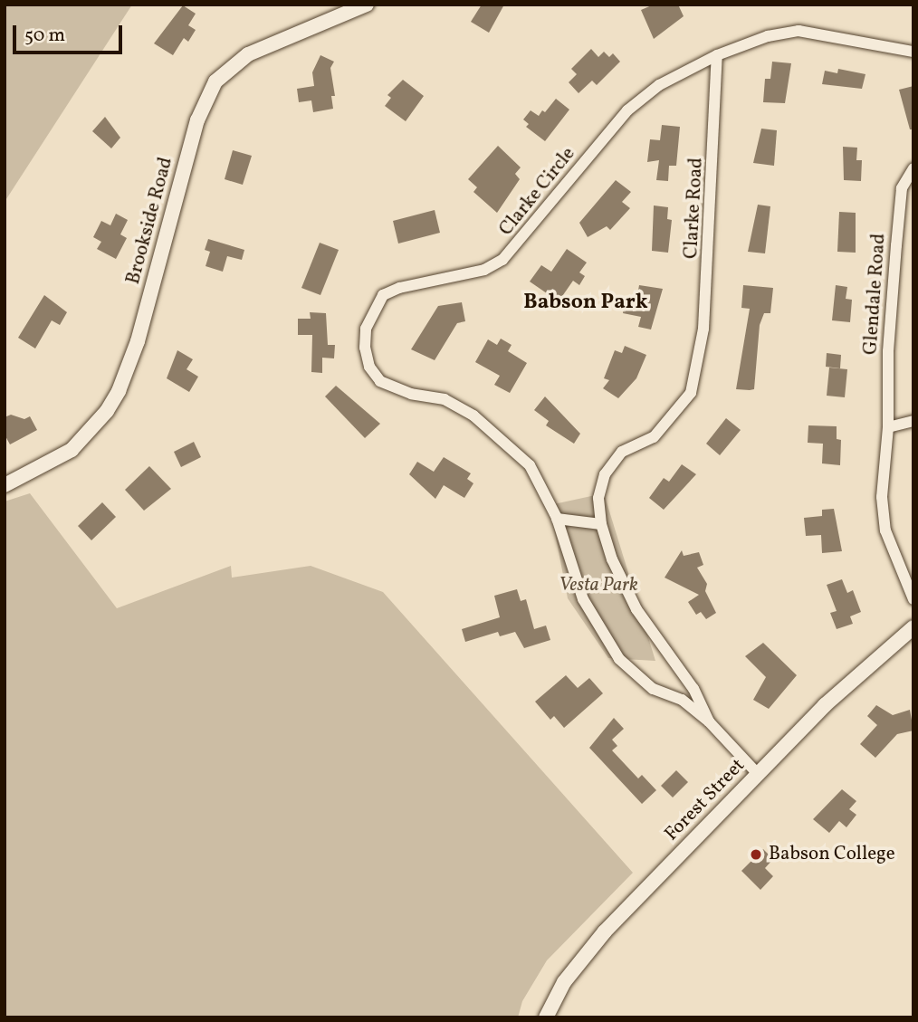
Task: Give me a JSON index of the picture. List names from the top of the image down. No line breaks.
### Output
{"streets":{"street":["Clarke Circle","Clarke Road","Brookside Road","Glendale Road","Forest Street"]},"crossings":[["Clarke Circle","Clarke Road"],["Clarke Road","Forest Street"]],"districts":["Babson Park"],"parks":["Vesta Park"],"places":["Babson College"],"scale_bar":"50 m"}
